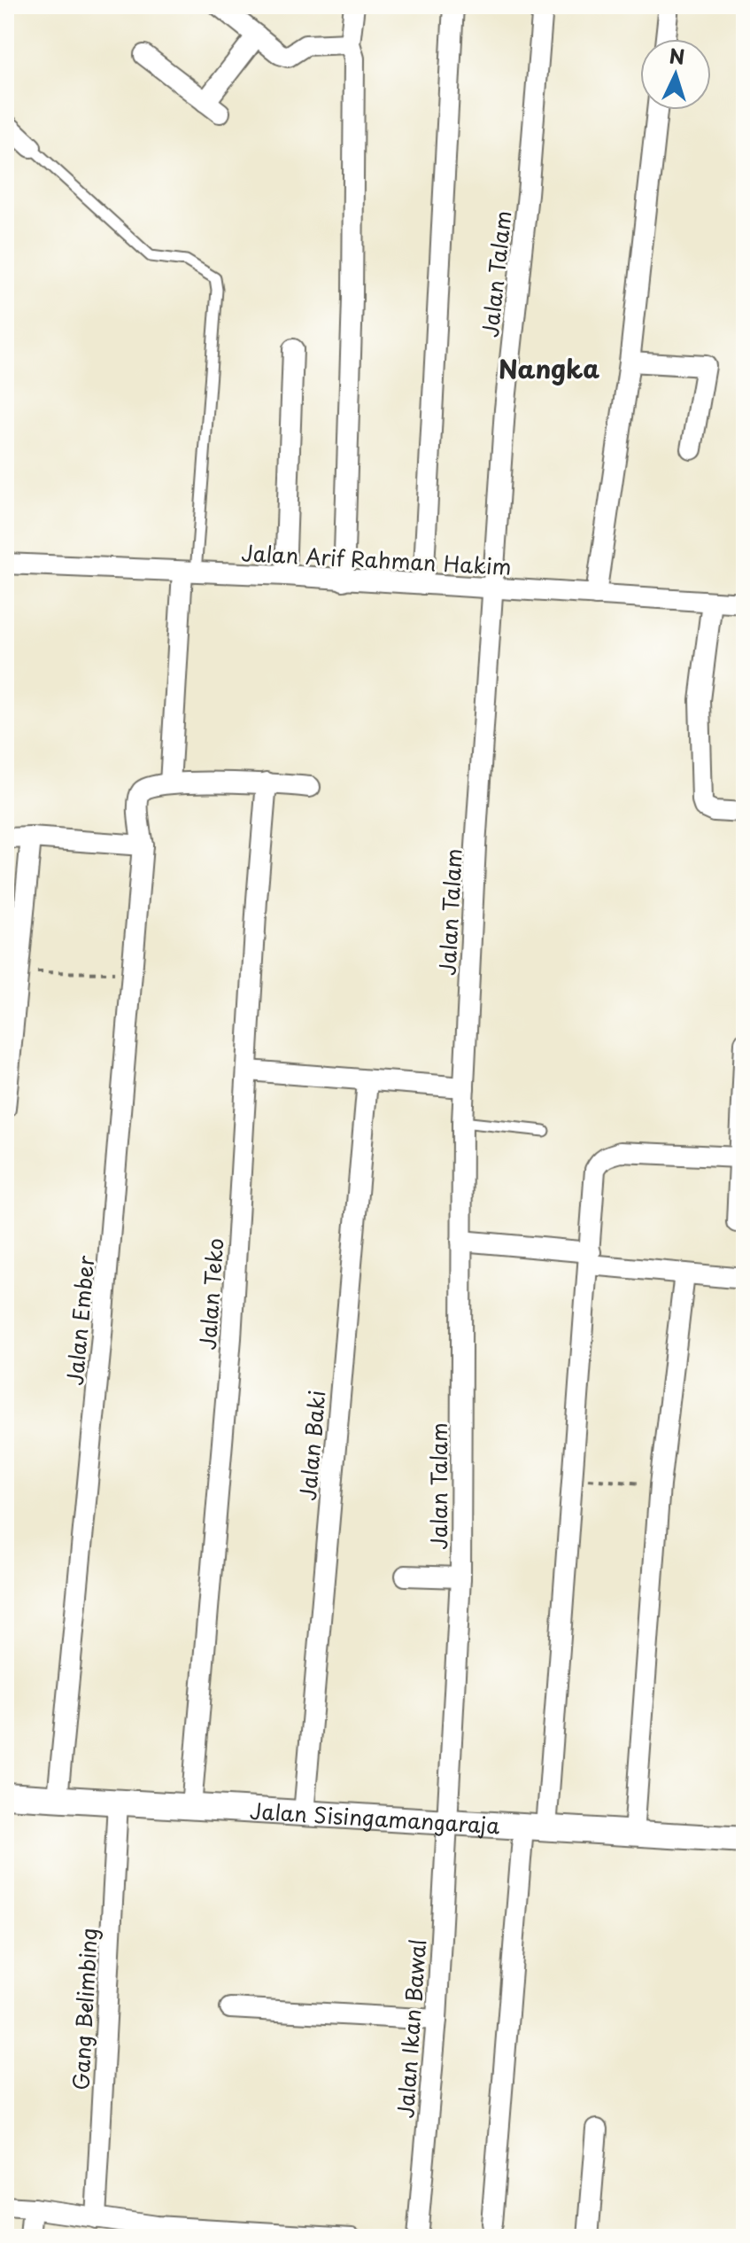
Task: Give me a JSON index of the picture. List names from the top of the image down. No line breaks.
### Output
{"streets":{"street":["Jalan Talam","Jalan Arif Rahman Hakim","Jalan Teko","Jalan Ember","Jalan Baki","Jalan Sisingamangaraja","Gang Belimbing","Jalan Ikan Bawal"]},"crossings":[["Jalan Talam","Jalan Arif Rahman Hakim"],["Jalan Talam","Jalan Sisingamangaraja"],["Jalan Talam","Jalan Ikan Bawal"],["Jalan Teko","Jalan Sisingamangaraja"],["Jalan Ember","Jalan Sisingamangaraja"],["Jalan Baki","Jalan Sisingamangaraja"],["Jalan Sisingamangaraja","Gang Belimbing"],["Jalan Sisingamangaraja","Jalan Ikan Bawal"]],"districts":["Nangka"],"north":"top"}
